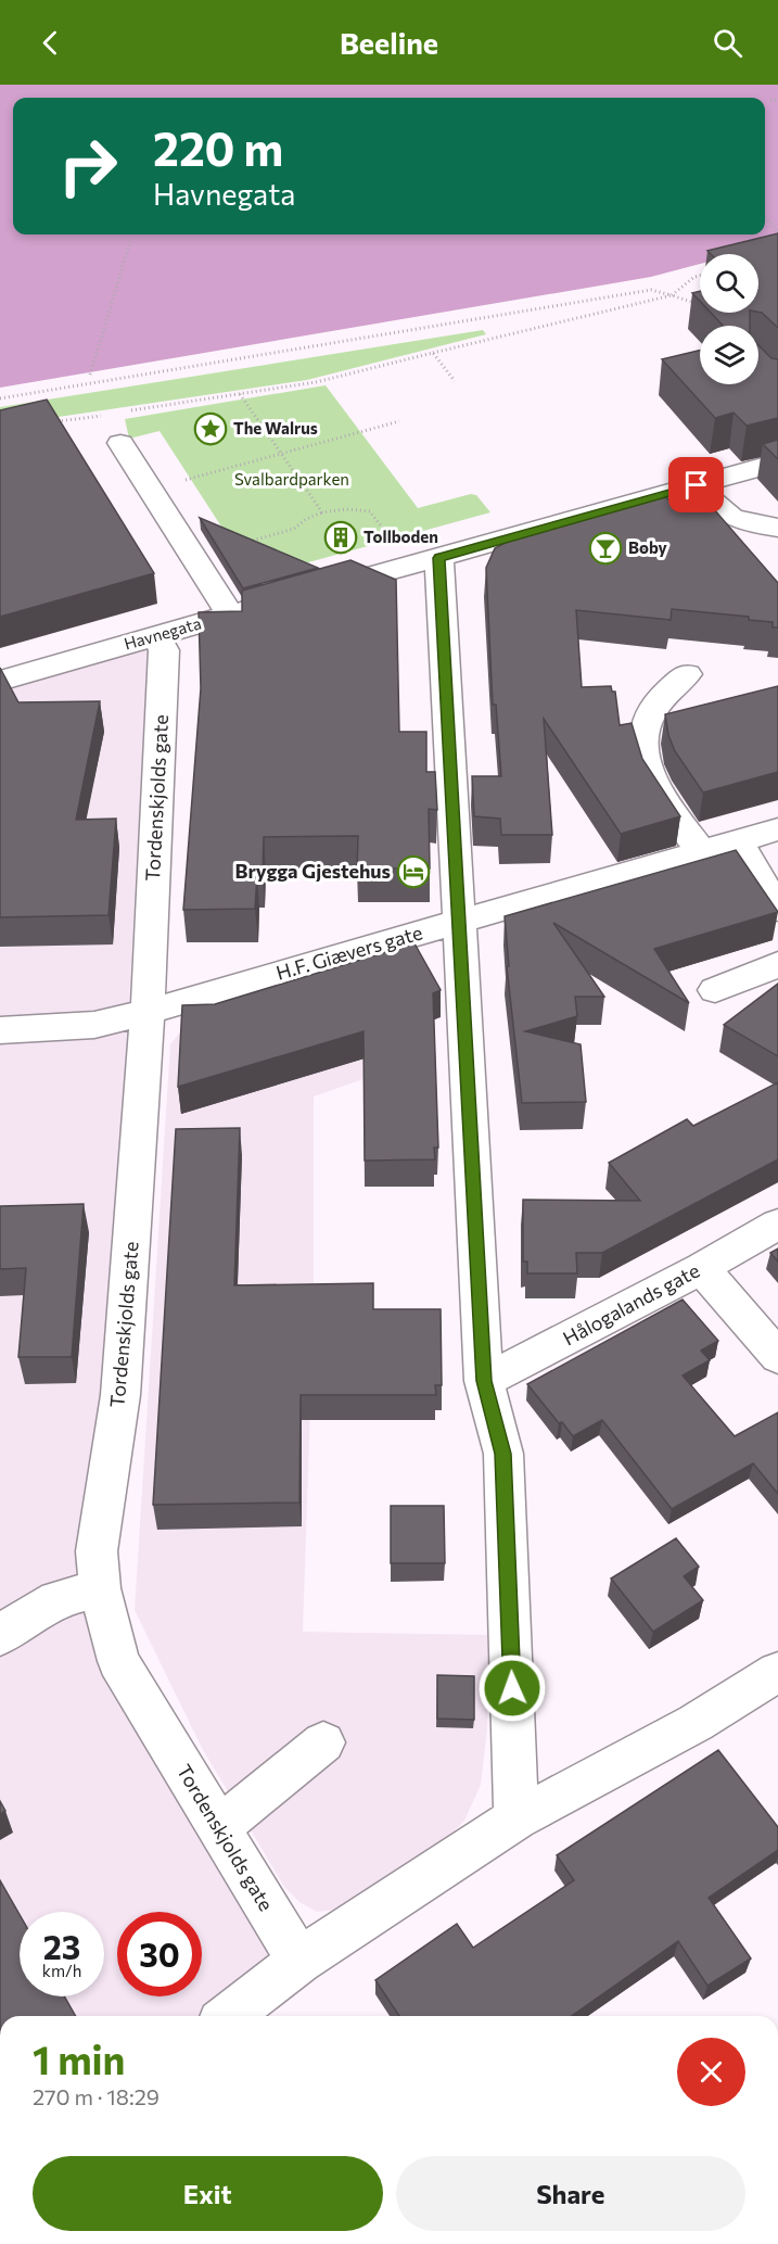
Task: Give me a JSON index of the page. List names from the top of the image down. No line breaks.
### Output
{"streets":{"street":["Havnegata","Tordenskjolds gate","H.F. Giævers gate","Hålogalands gate"]},"crossings":[["Havnegata","Tordenskjolds gate"],["Tordenskjolds gate","H.F. Giævers gate"]],"parks":["Svalbardparken"],"places":{"place":["The Walrus"],"building":["Tollboden"],"bar":["Boby"],"hotel":["Brygga Gjestehus"]},"page":{"header":"Beeline","turn":["220 m","Havnegata"],"speed":"23 km/h","limit":"30","heading":["1 min","270 m · 18:29"],"buttons":["Exit","Share"]}}
